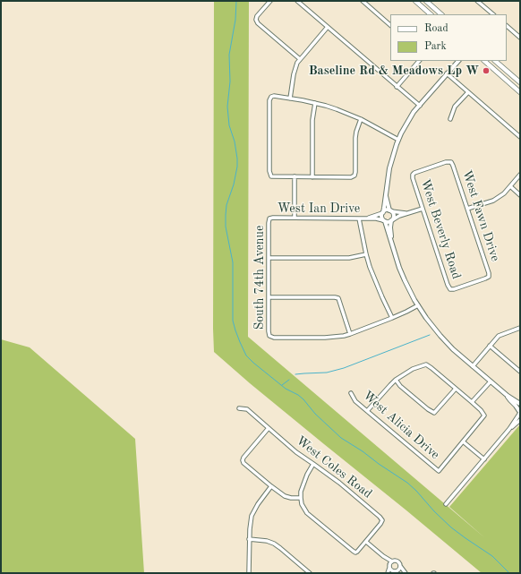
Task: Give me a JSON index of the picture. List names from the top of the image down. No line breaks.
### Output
{"streets":{"street":["West Ian Drive","West Fawn Drive","West Beverly Road","South 74th Avenue","West Alicia Drive","West Coles Road"]},"crossings":[["West Ian Drive","South 74th Avenue"],["West Fawn Drive","West Beverly Road"]],"places":["Baseline Rd & Meadows Lp W"],"legend":["Road","Park"]}
